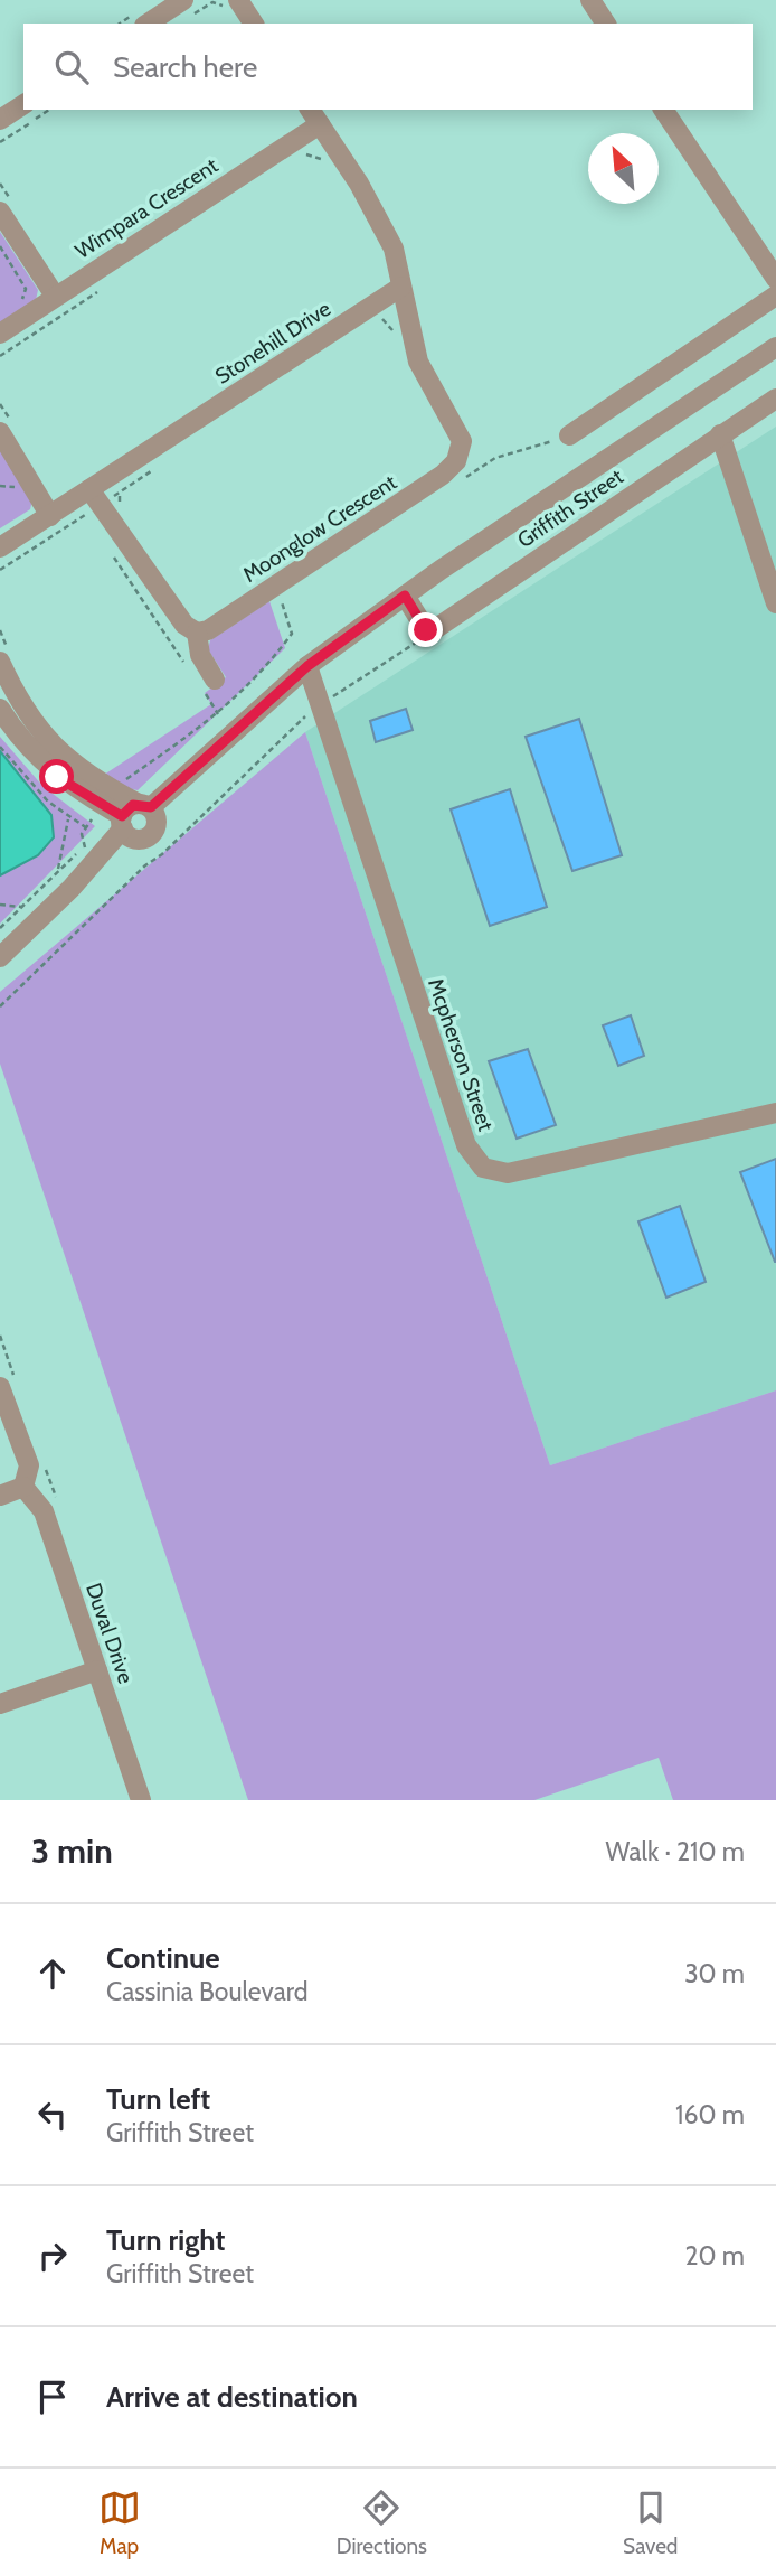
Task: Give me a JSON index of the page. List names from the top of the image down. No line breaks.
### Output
{"streets":{"street":["Wimpara Crescent","Stonehill Drive","Griffith Street","Moonglow Crescent","Mcpherson Street","Duval Drive"]},"crossings":[["Stonehill Drive","Moonglow Crescent"],["Griffith Street","Mcpherson Street"]],"north":"top left","page":{"search":"Search here","heading":["3 min","Walk · 210 m"],"list":[["Continue","Cassinia Boulevard","30 m"],["Turn left","Griffith Street","160 m"],["Turn right","Griffith Street","20 m"],"Arrive at destination"],"nav":["Map","Directions","Saved"]}}
